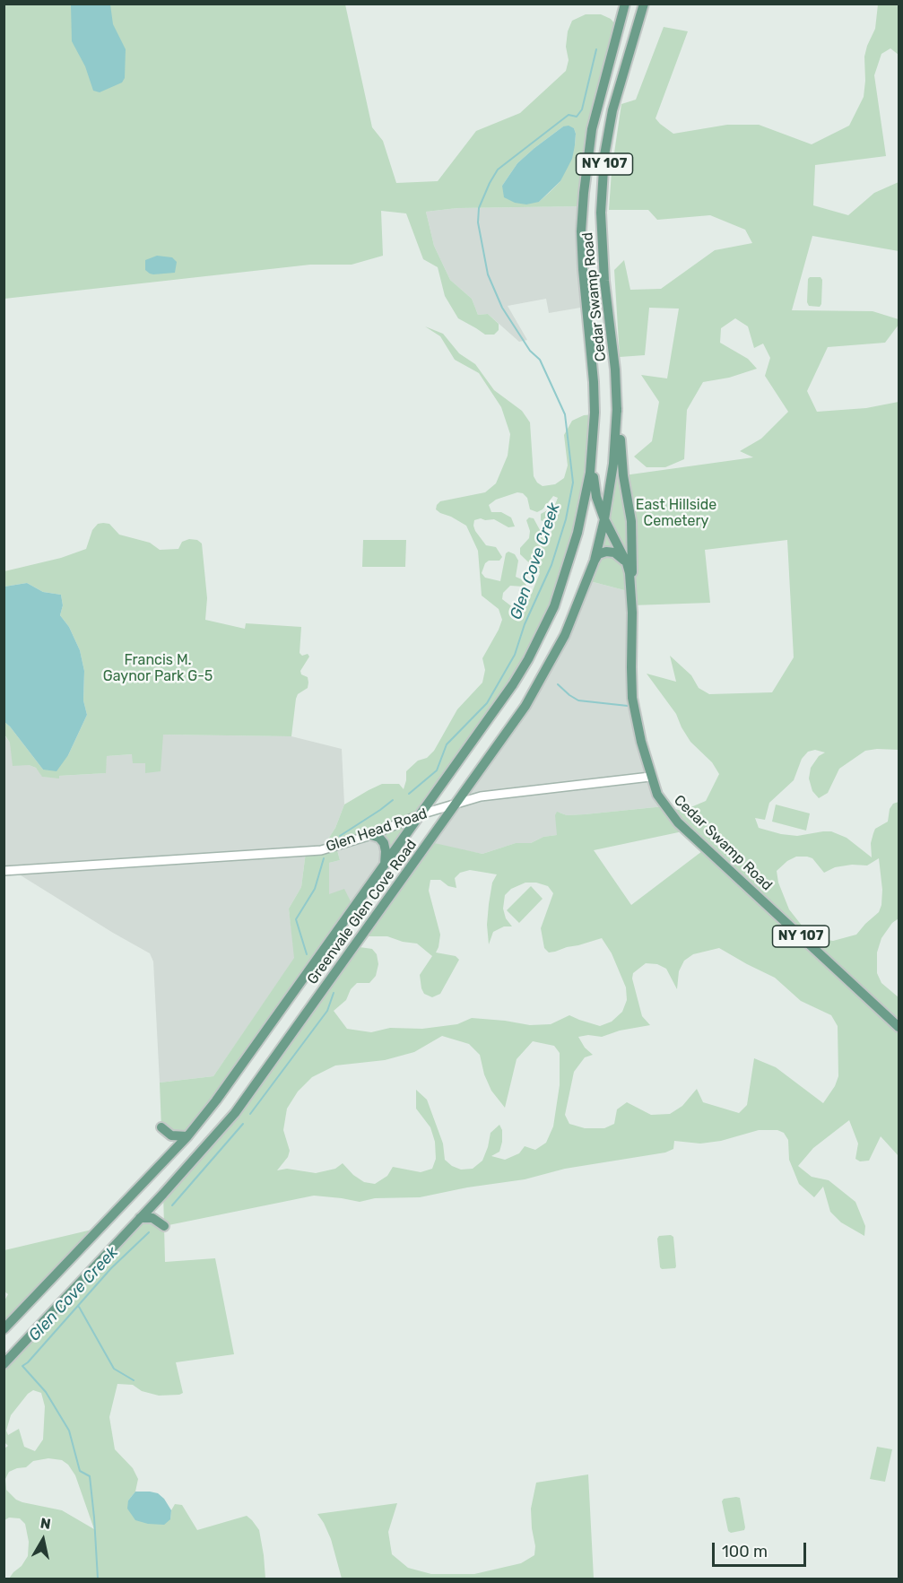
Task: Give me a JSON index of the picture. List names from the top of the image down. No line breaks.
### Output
{"streets":{"main road":["NY 107","Cedar Swamp Road","Glen Head Road","Greenvale Glen Cove Road"]},"crossings":[["NY 107","Cedar Swamp Road"],["NY 107","Greenvale Glen Cove Road"],["Cedar Swamp Road","Glen Head Road"],["Cedar Swamp Road","Greenvale Glen Cove Road"],["Glen Head Road","Greenvale Glen Cove Road"]],"water":["Glen Cove Creek"],"parks":["East Hillside Cemetery","Francis M. Gaynor Park G-5"],"scale_bar":"100 m","north":"top"}
